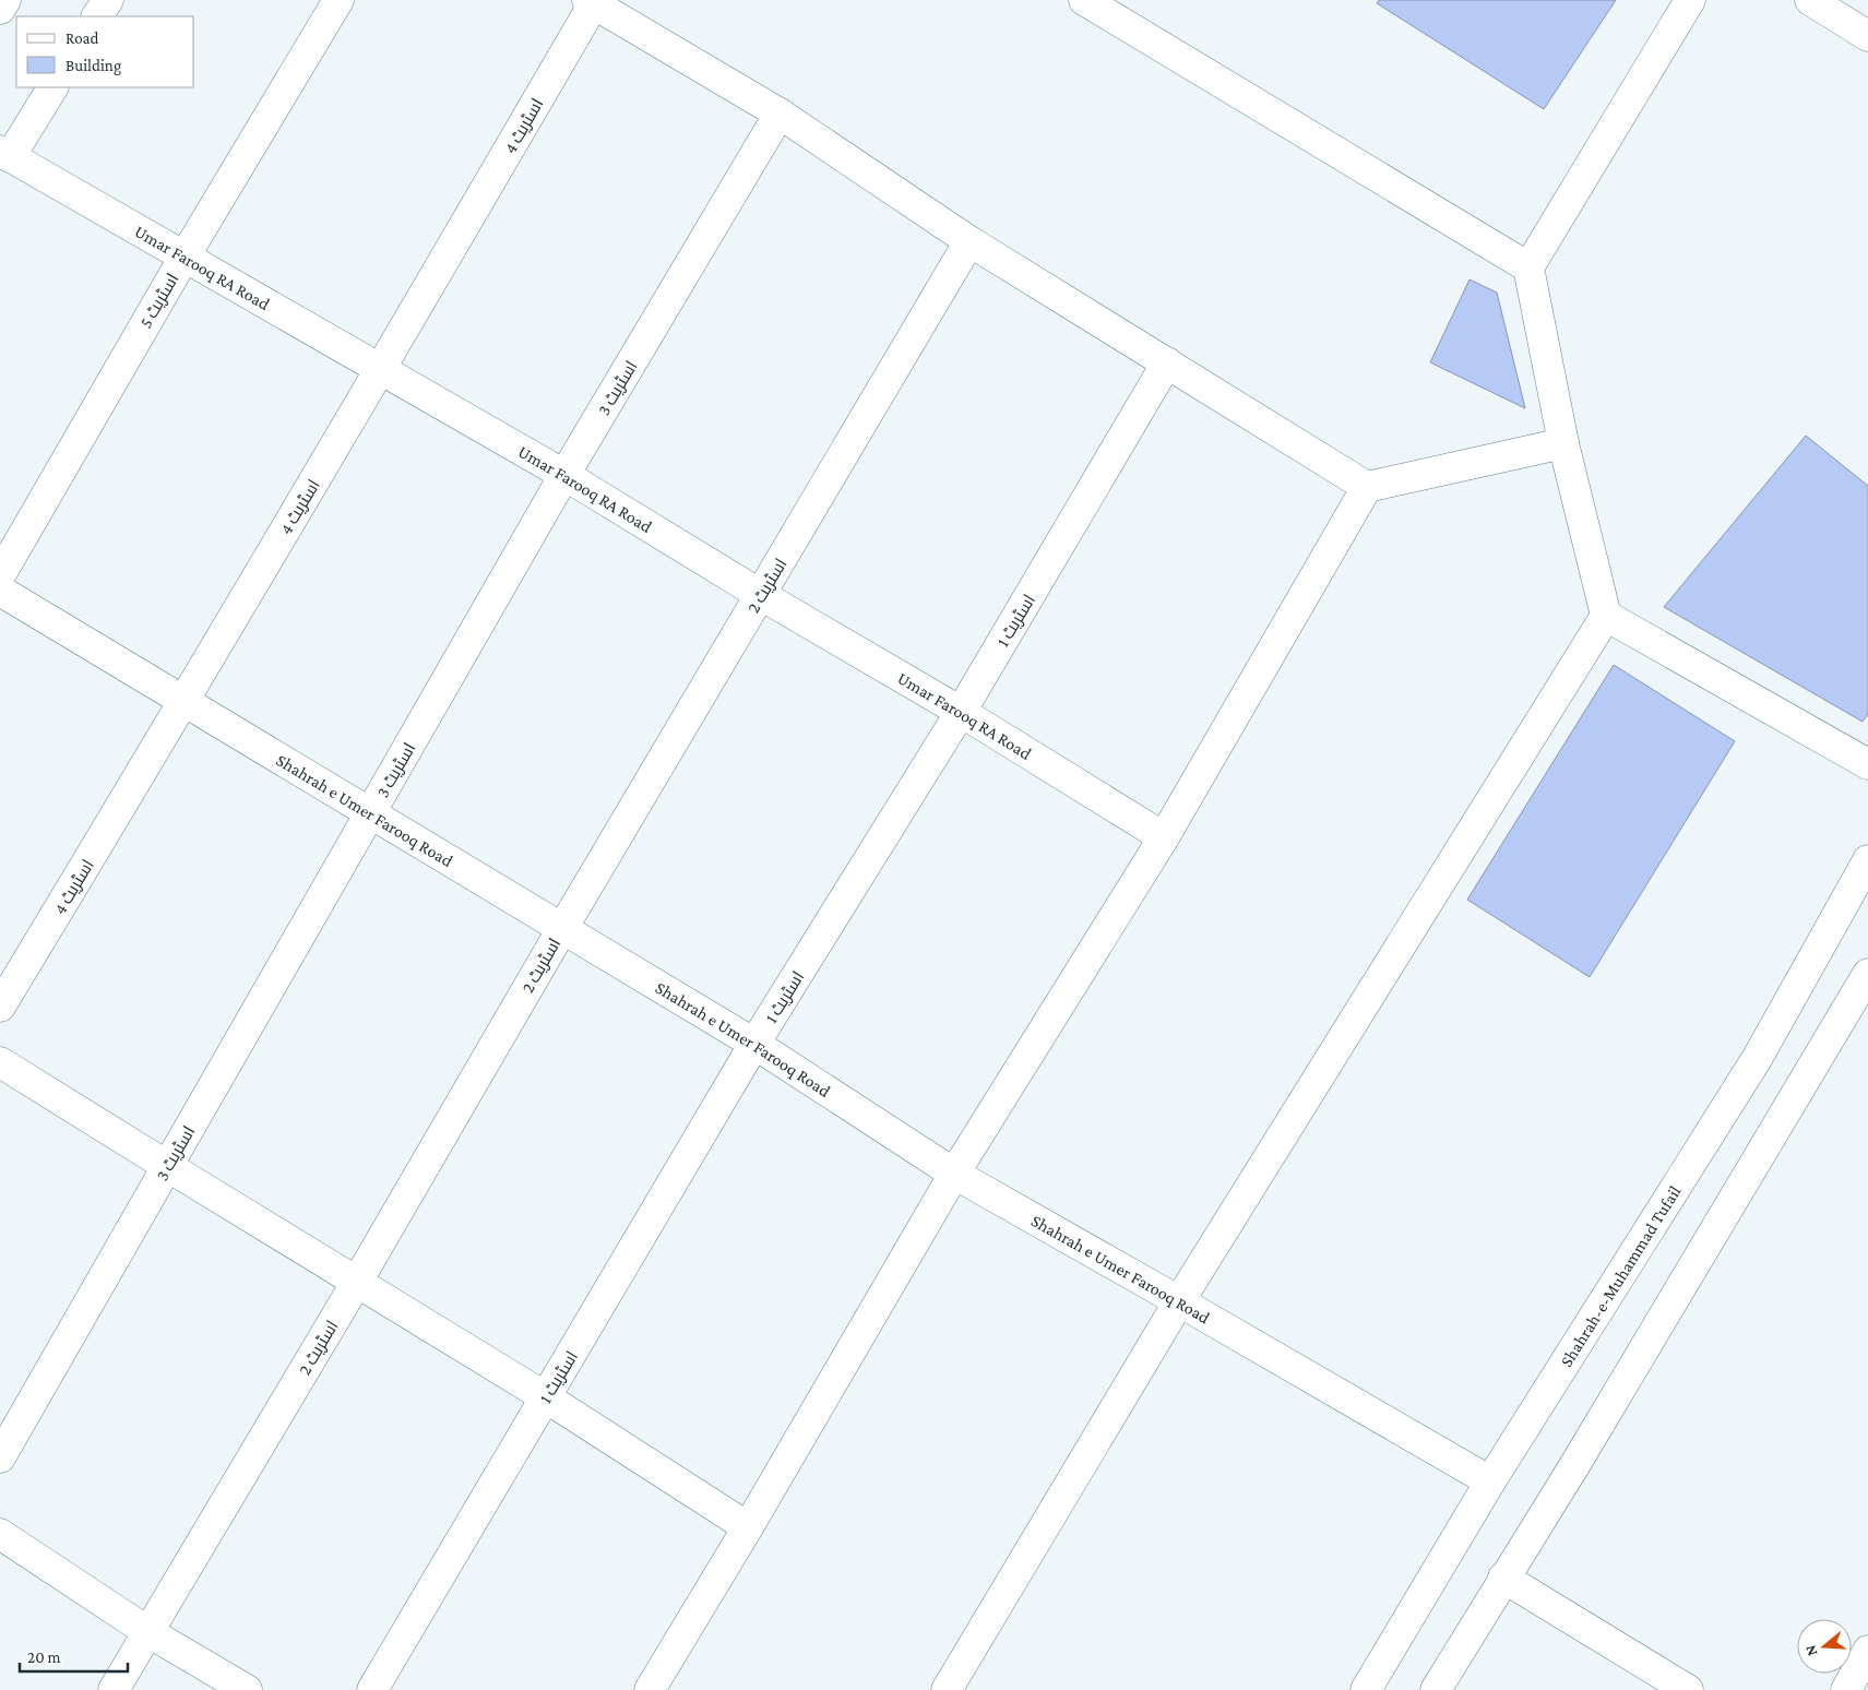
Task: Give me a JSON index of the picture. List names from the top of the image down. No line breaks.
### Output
{"streets":{"street":["اسٹریٹ 4","Umar Farooq RA Road","اسٹریٹ 5","اسٹریٹ 3","اسٹریٹ 2","اسٹریٹ 1","Shahrah e Umer Farooq Road","Shahrah-e-Muhammad Tufail"]},"crossings":[["اسٹریٹ 4","Umar Farooq RA Road"],["اسٹریٹ 4","Shahrah e Umer Farooq Road"],["Umar Farooq RA Road","اسٹریٹ 5"],["Umar Farooq RA Road","اسٹریٹ 3"],["Umar Farooq RA Road","اسٹریٹ 2"],["Umar Farooq RA Road","اسٹریٹ 1"],["اسٹریٹ 3","Shahrah e Umer Farooq Road"],["اسٹریٹ 2","Shahrah e Umer Farooq Road"],["اسٹریٹ 1","Shahrah e Umer Farooq Road"],["Shahrah e Umer Farooq Road","Shahrah-e-Muhammad Tufail"]],"legend":["Road","Building"],"scale_bar":"20 m","north":"left"}
